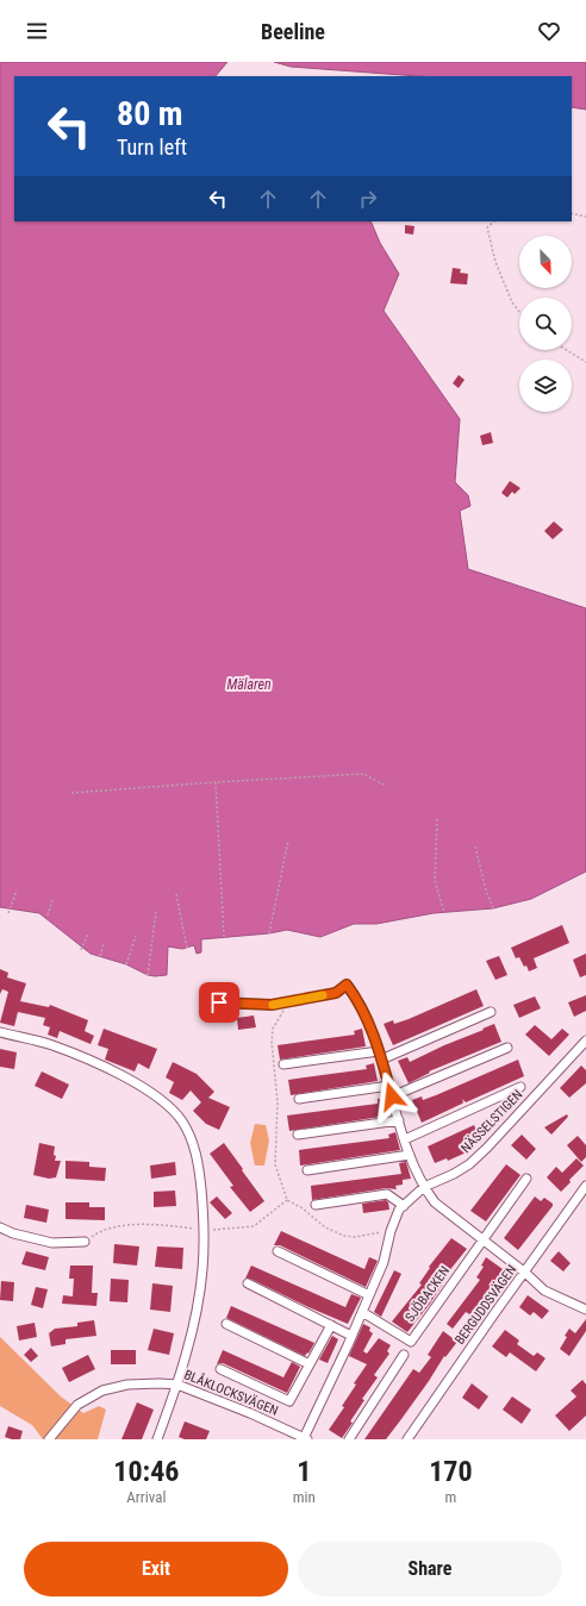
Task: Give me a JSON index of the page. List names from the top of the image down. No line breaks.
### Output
{"streets":{"street":["NÄSSELSTIGEN","SJÖBACKEN","BERGUDDSVÄGEN","BLÅKLOCKSVÄGEN"]},"crossings":[["NÄSSELSTIGEN","SJÖBACKEN"],["NÄSSELSTIGEN","BLÅKLOCKSVÄGEN"]],"water":["Mälaren"],"north":"bottom right","page":{"header":"Beeline","turn":["80 m","Turn left"],"eta":["10:46","Arrival","1","min","170","m"],"buttons":["Exit","Share"]}}
